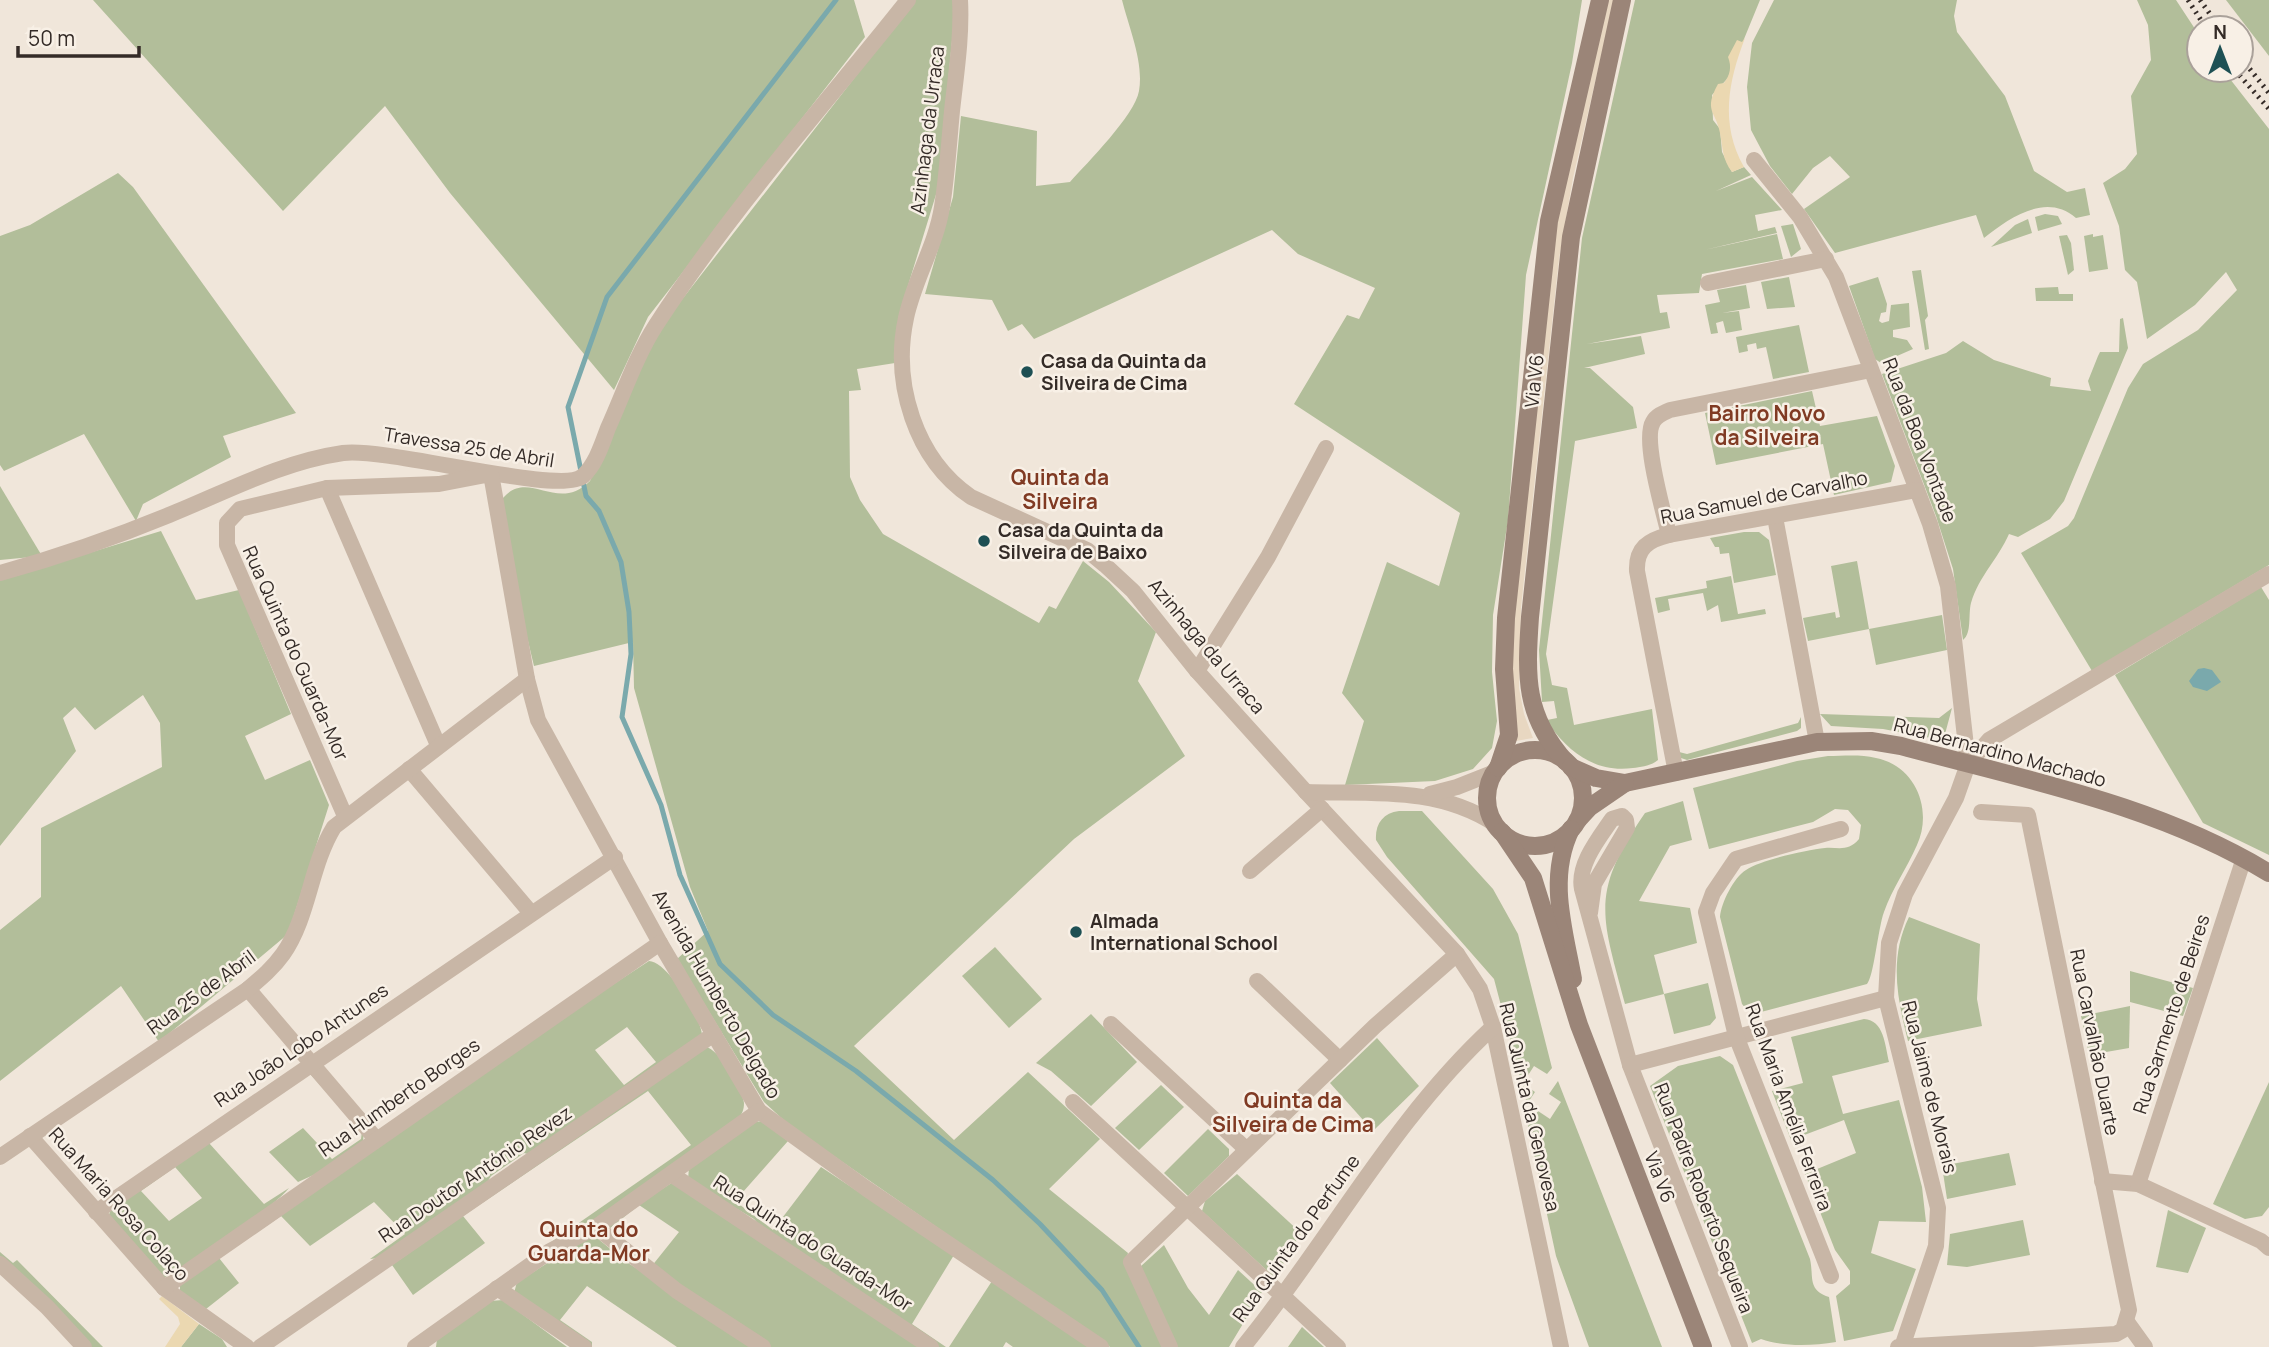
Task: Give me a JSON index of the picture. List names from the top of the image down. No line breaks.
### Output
{"streets":{"main road":["Via V6","Rua Bernardino Machado"],"street":["Azinhaga da Urraca","Rua da Boa Vontade","Travessa 25 de Abril","Rua Samuel de Carvalho","Rua Quinta do Guarda-Mor","Rua 25 de Abril","Avenida Humberto Delgado","Rua Sarmento de Beires","Rua Carvalhão Duarte","Rua João Lobo Antunes","Rua Jaime de Morais","Rua Humberto Borges","Rua Quinta da Genovesa","Rua Maria Amélia Ferreira","Rua Doutor António Revez","Rua Padre Roberto Sequeira","Rua Maria Rosa Colaço","Rua Quinta do Perfume"]},"crossings":[["Azinhaga da Urraca","Rua Quinta da Genovesa"],["Via V6","Rua Bernardino Machado"],["Rua da Boa Vontade","Rua Samuel de Carvalho"],["Rua da Boa Vontade","Rua Bernardino Machado"],["Rua da Boa Vontade","Rua Jaime de Morais"],["Travessa 25 de Abril","Avenida Humberto Delgado"],["Rua Samuel de Carvalho","Rua Bernardino Machado"],["Rua Quinta do Guarda-Mor","Rua 25 de Abril"],["Rua Bernardino Machado","Rua Sarmento de Beires"],["Rua Bernardino Machado","Rua Jaime de Morais"],["Rua 25 de Abril","Avenida Humberto Delgado"],["Rua 25 de Abril","Rua Maria Rosa Colaço"],["Avenida Humberto Delgado","Rua João Lobo Antunes"],["Avenida Humberto Delgado","Rua Humberto Borges"],["Avenida Humberto Delgado","Rua Doutor António Revez"],["Rua João Lobo Antunes","Rua Maria Rosa Colaço"],["Rua Humberto Borges","Rua Maria Rosa Colaço"],["Rua Quinta da Genovesa","Rua Quinta do Perfume"]],"districts":["Bairro Novo da Silveira","Quinta da Silveira","Quinta da Silveira de Cima","Quinta do Guarda-Mor"],"places":["Casa da Quinta da Silveira de Cima","Casa da Quinta da Silveira de Baixo","Almada International School"],"scale_bar":"50 m","north":"top"}
